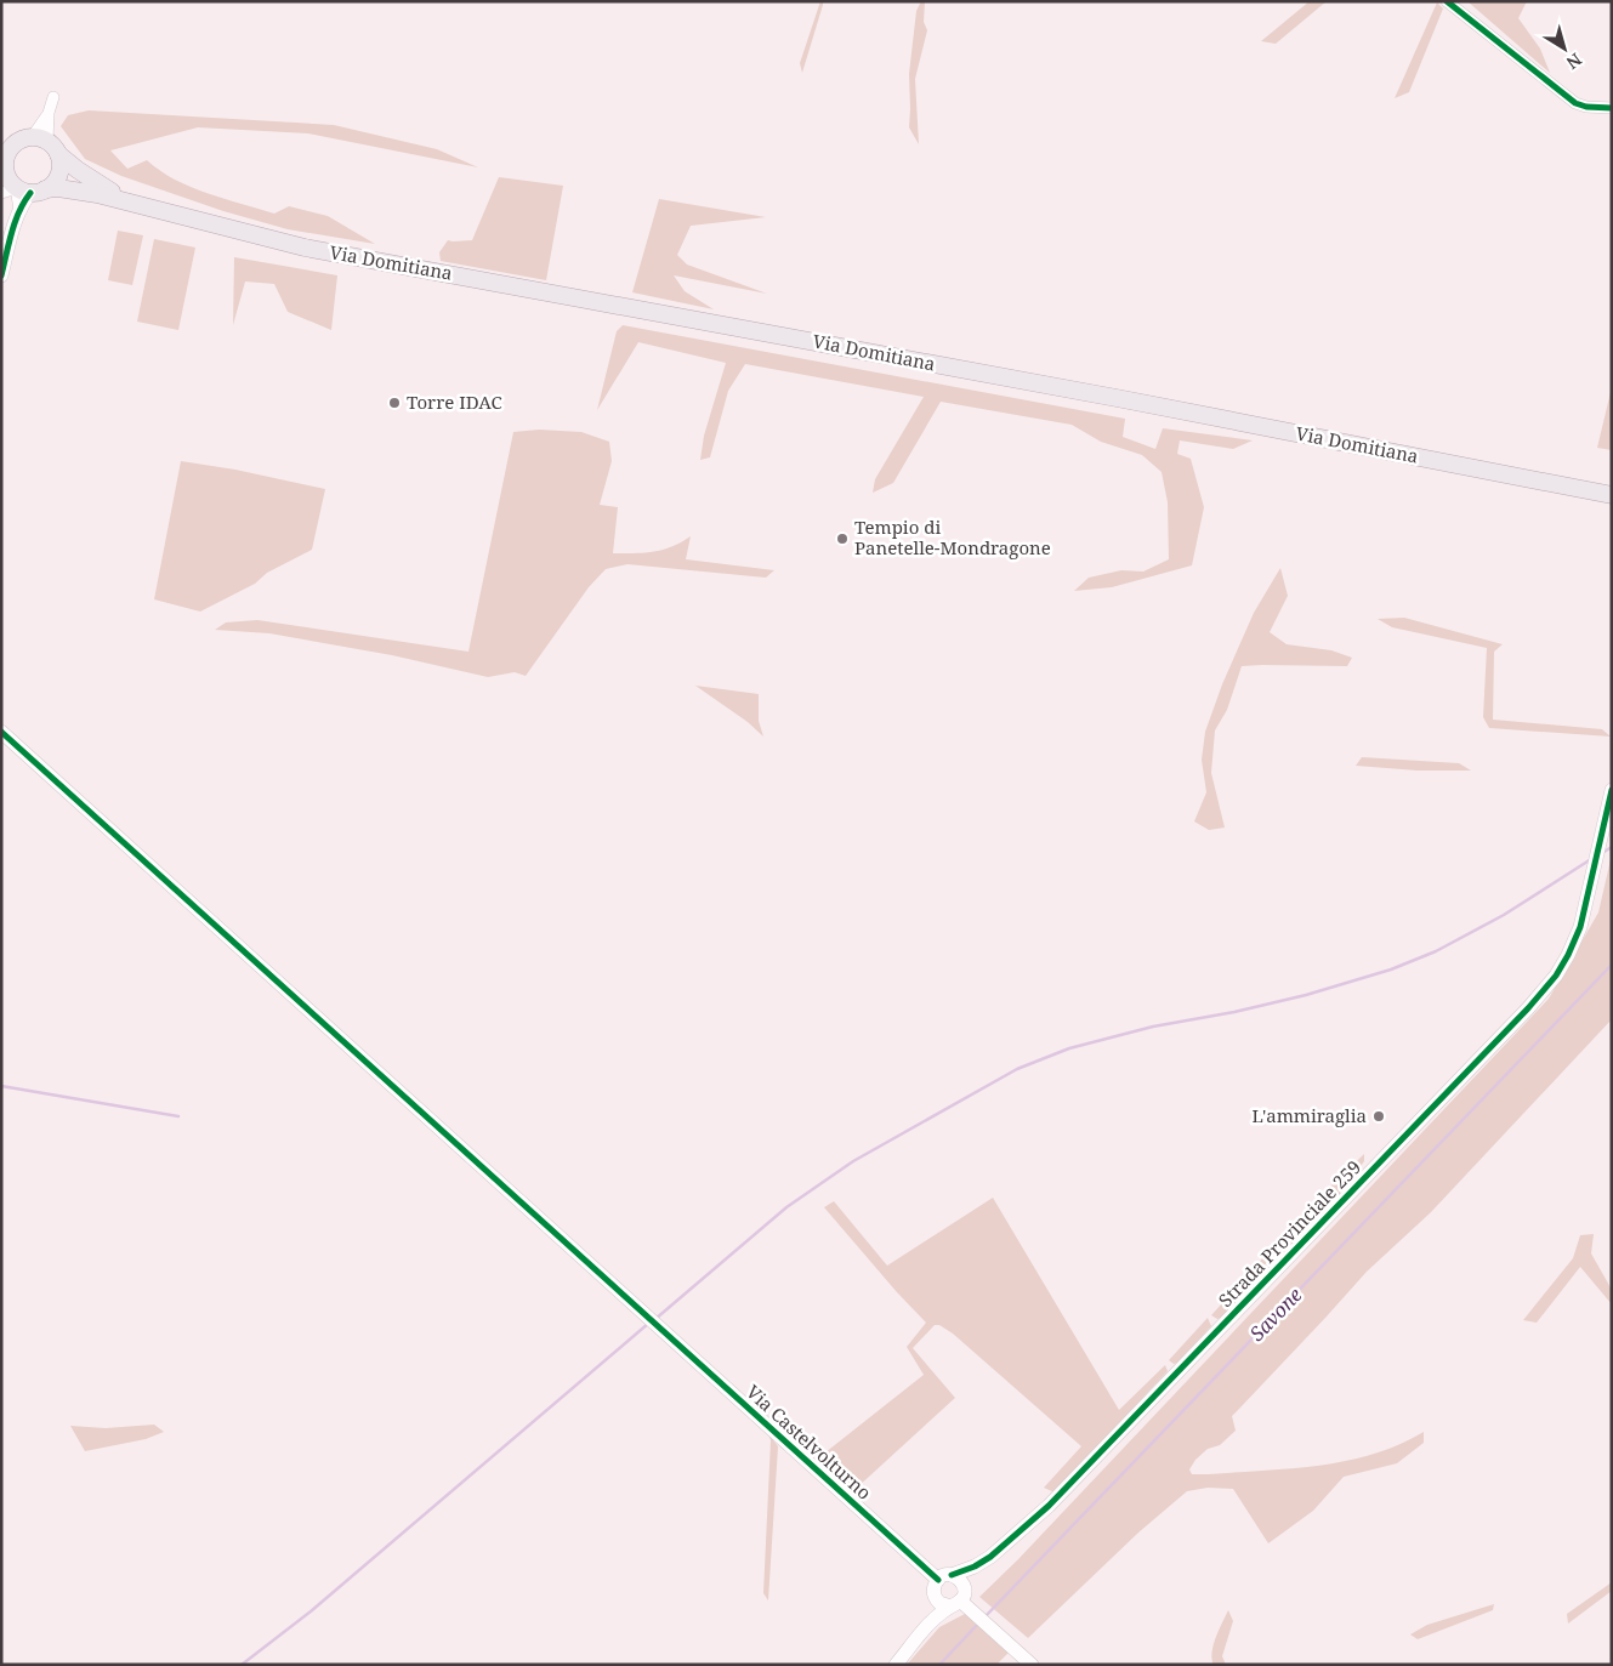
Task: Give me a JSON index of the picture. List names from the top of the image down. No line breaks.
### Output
{"streets":{"main road":["Via Domitiana"],"street":["Strada Provinciale 259","Via Castelvolturno"]},"crossings":[["Strada Provinciale 259","Via Castelvolturno"]],"water":["Savone"],"places":["Torre IDAC","Tempio di Panetelle-Mondragone","L'ammiraglia"],"north":"bottom right"}
